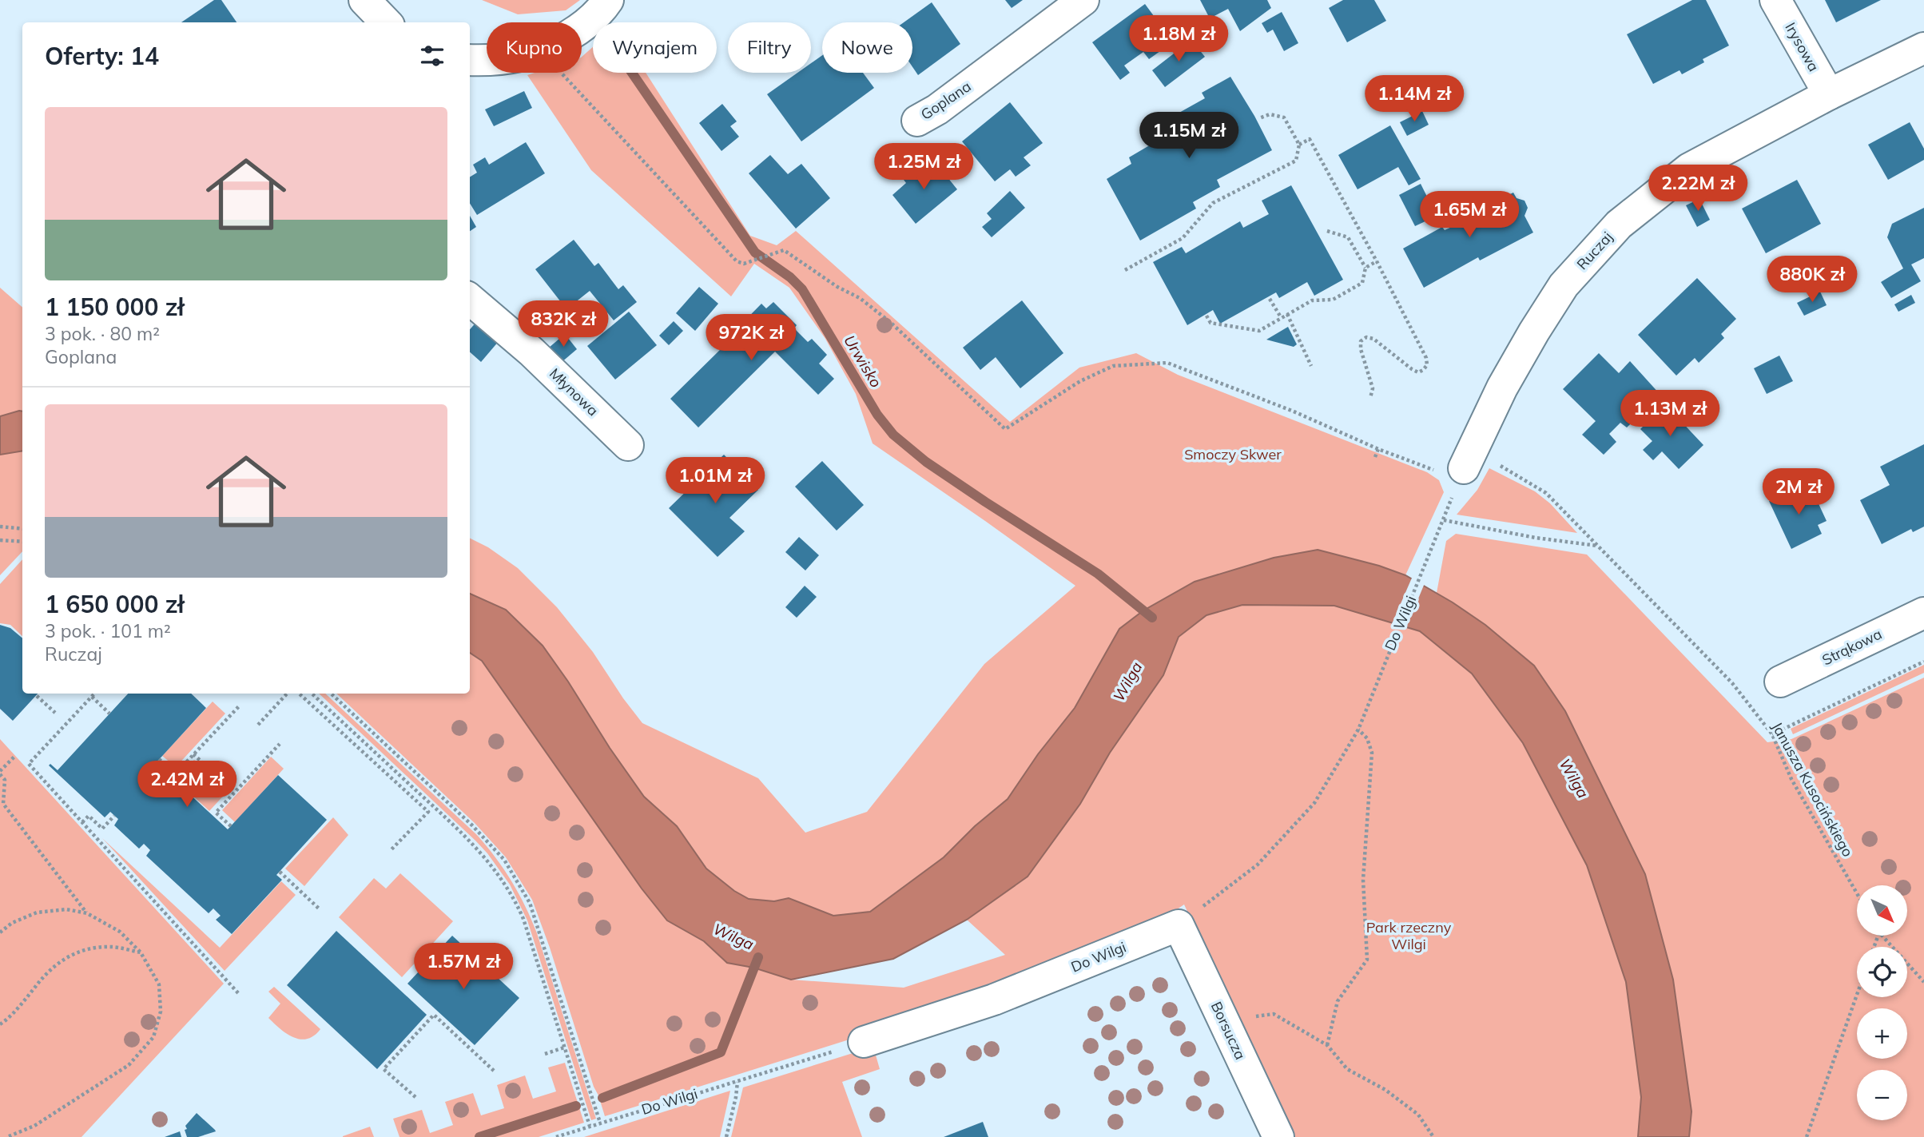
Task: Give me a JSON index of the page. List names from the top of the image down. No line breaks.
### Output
{"streets":{"street":["Irysowa","Goplana","Ruczaj","Młynowa","Do Wilgi","Strąkowa","Borsucza"],"path":["Janusza Kusocińskiego"]},"crossings":[["Irysowa","Ruczaj"],["Ruczaj","Janusza Kusocińskiego"],["Do Wilgi","Borsucza"]],"water":["Urwisko","Wilga"],"parks":["Smoczy Skwer","Park rzeczny Wilgi"],"north":"bottom right","page":{"price":["1.18M zł","1.14M zł","1.15M zł","1.25M zł","2.22M zł","1.65M zł","880K zł","832K zł","972K zł","1.13M zł","1.01M zł","2M zł","2.42M zł","1.57M zł"],"chip":["Kupno","Wynajem","Filtry","Nowe"],"heading":"Oferty: 14","list":[{"name":"1 150 000 zł","note":"3 pok. · 80 m² · Goplana"},{"name":"1 650 000 zł","note":"3 pok. · 101 m² · Ruczaj"}],"map_buttons":["+","−"]}}
